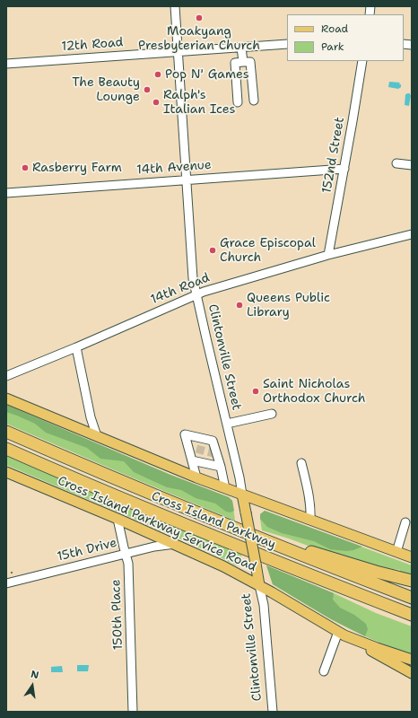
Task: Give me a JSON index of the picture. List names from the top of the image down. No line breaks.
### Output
{"streets":{"highway":["Cross Island Parkway"],"main road":["Clintonville Street","Cross Island Parkway Service Road"],"street":["12th Road","152nd Street","14th Avenue","14th Road","15th Drive","150th Place"]},"crossings":[["12th Road","Clintonville Street"],["152nd Street","14th Avenue"],["152nd Street","14th Road"],["14th Avenue","Clintonville Street"],["14th Road","Clintonville Street"],["Clintonville Street","Cross Island Parkway Service Road"],["Cross Island Parkway Service Road","15th Drive"],["Cross Island Parkway Service Road","150th Place"],["15th Drive","150th Place"]],"places":["Moakyang Presbyterian Church","Pop N' Games","The Beauty Lounge","Ralph's Italian Ices","Rasberry Farm","Grace Episcopal Church","Queens Public Library","Saint Nicholas Orthodox Church"],"legend":["Road","Park"],"north":"top"}
